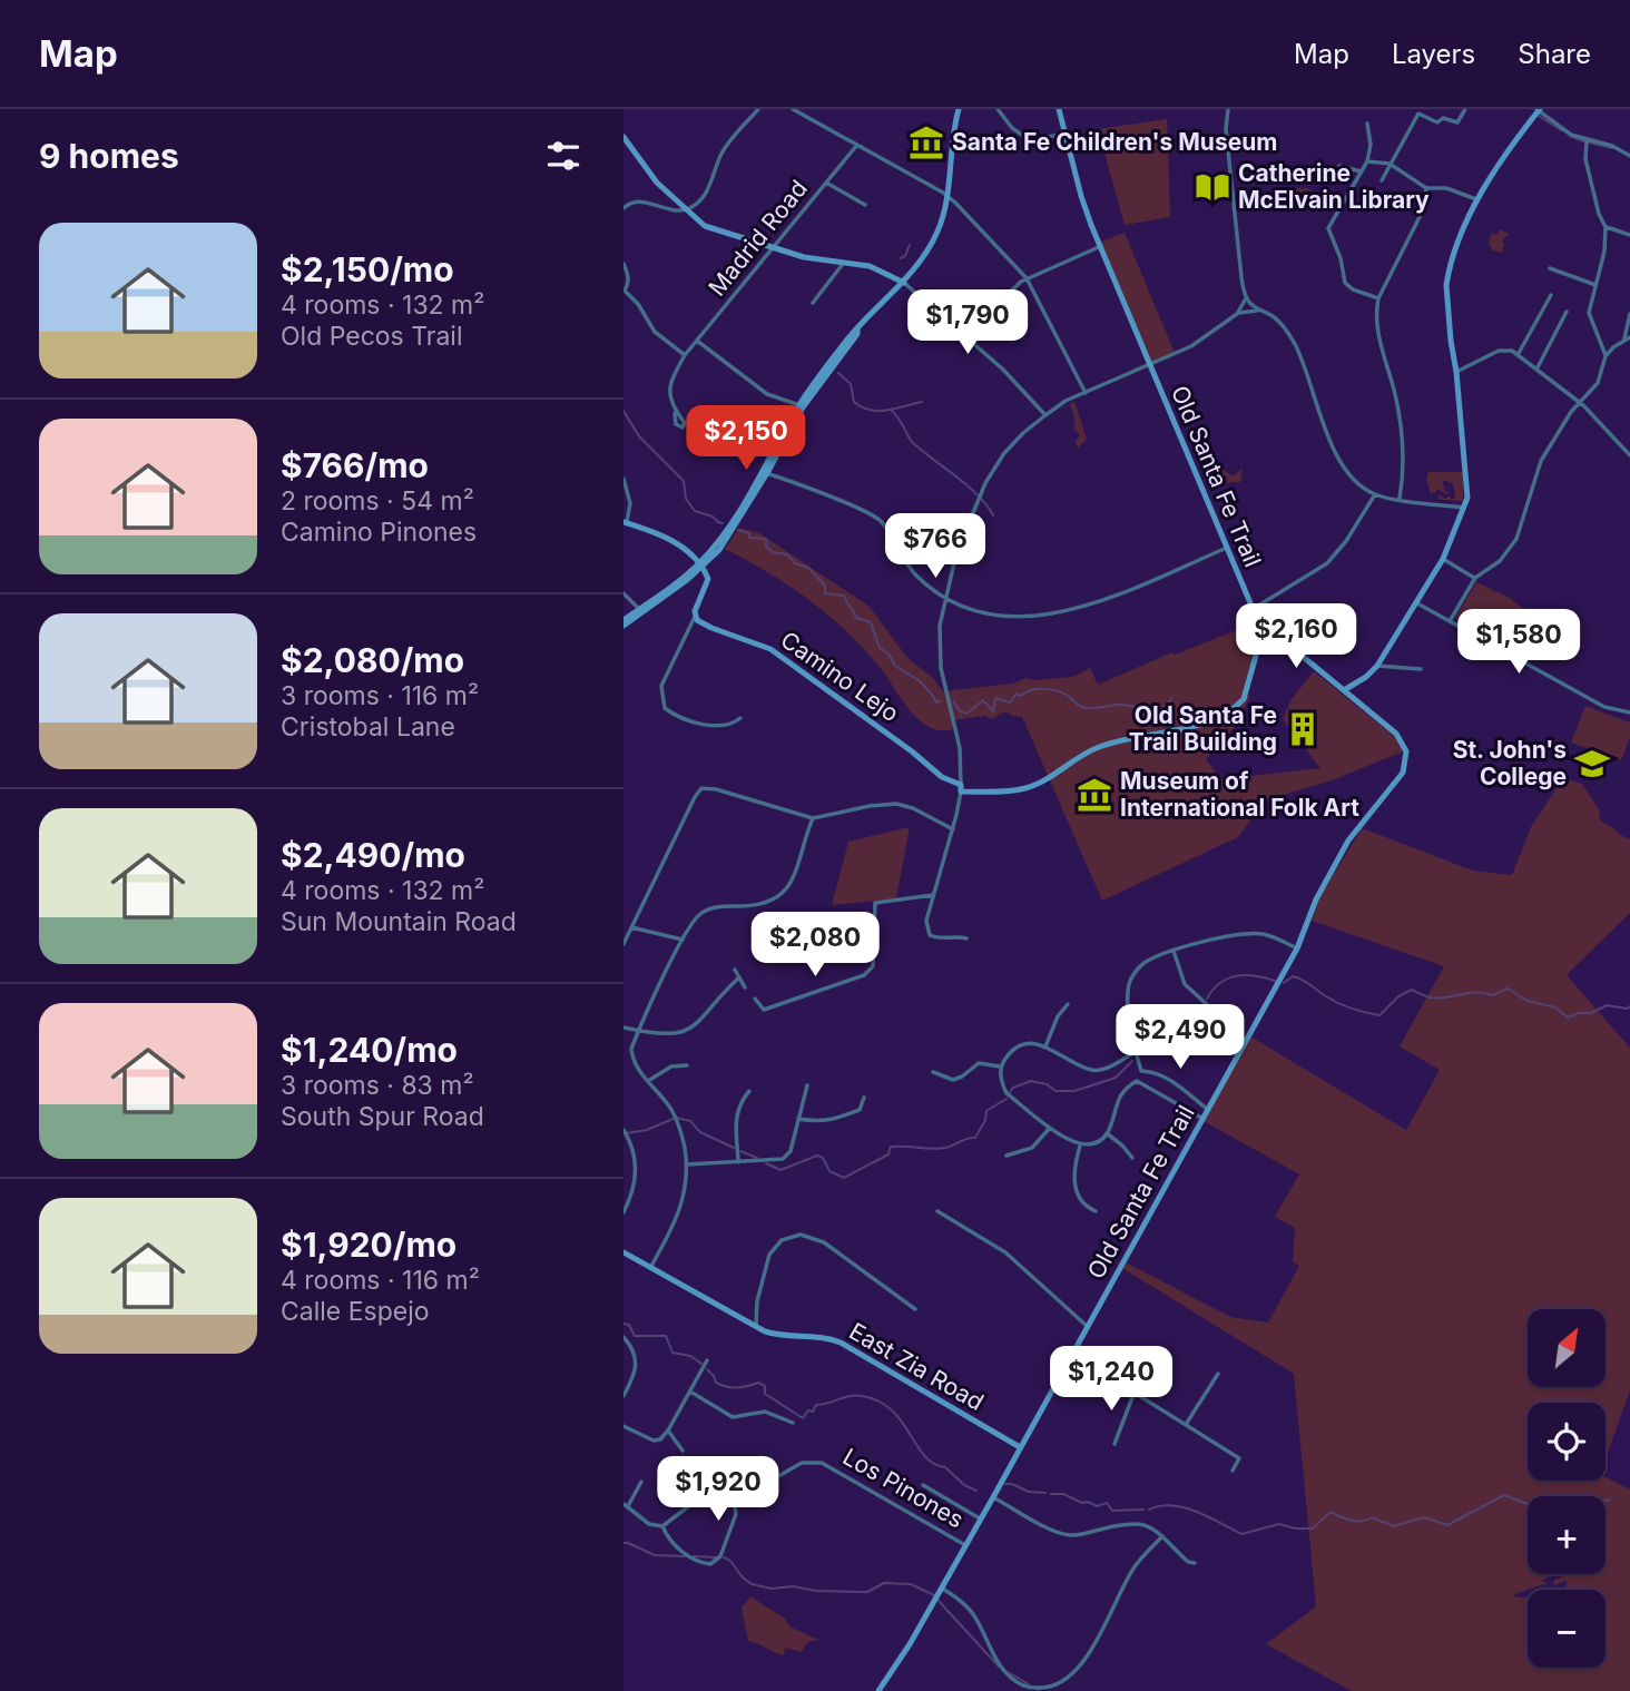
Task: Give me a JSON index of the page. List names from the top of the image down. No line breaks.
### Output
{"streets":{"street":["Madrid Road","Old Santa Fe Trail","Camino Lejo","East Zia Road","Los Pinones"]},"crossings":[["Old Santa Fe Trail","East Zia Road"],["Old Santa Fe Trail","Los Pinones"]],"places":{"museum":["Santa Fe Children's Museum","Museum of International Folk Art"],"library":["Catherine McElvain Library"],"building":["Old Santa Fe Trail Building"],"school or university":["St. John's College"]},"north":"top right","page":{"header":"Map","nav":["Map","Layers","Share"],"heading":"9 homes","list":[{"name":"$2,150/mo","note":"4 rooms · 132 m² · Old Pecos Trail"},{"name":"$766/mo","note":"2 rooms · 54 m² · Camino Pinones"},{"name":"$2,080/mo","note":"3 rooms · 116 m² · Cristobal Lane"},{"name":"$2,490/mo","note":"4 rooms · 132 m² · Sun Mountain Road"},{"name":"$1,240/mo","note":"3 rooms · 83 m² · South Spur Road"},{"name":"$1,920/mo","note":"4 rooms · 116 m² · Calle Espejo"}],"price":["$1,790","$2,150","$766","$2,160","$1,580","$2,080","$2,490","$1,240","$1,920"],"map_buttons":["+","−"]}}
